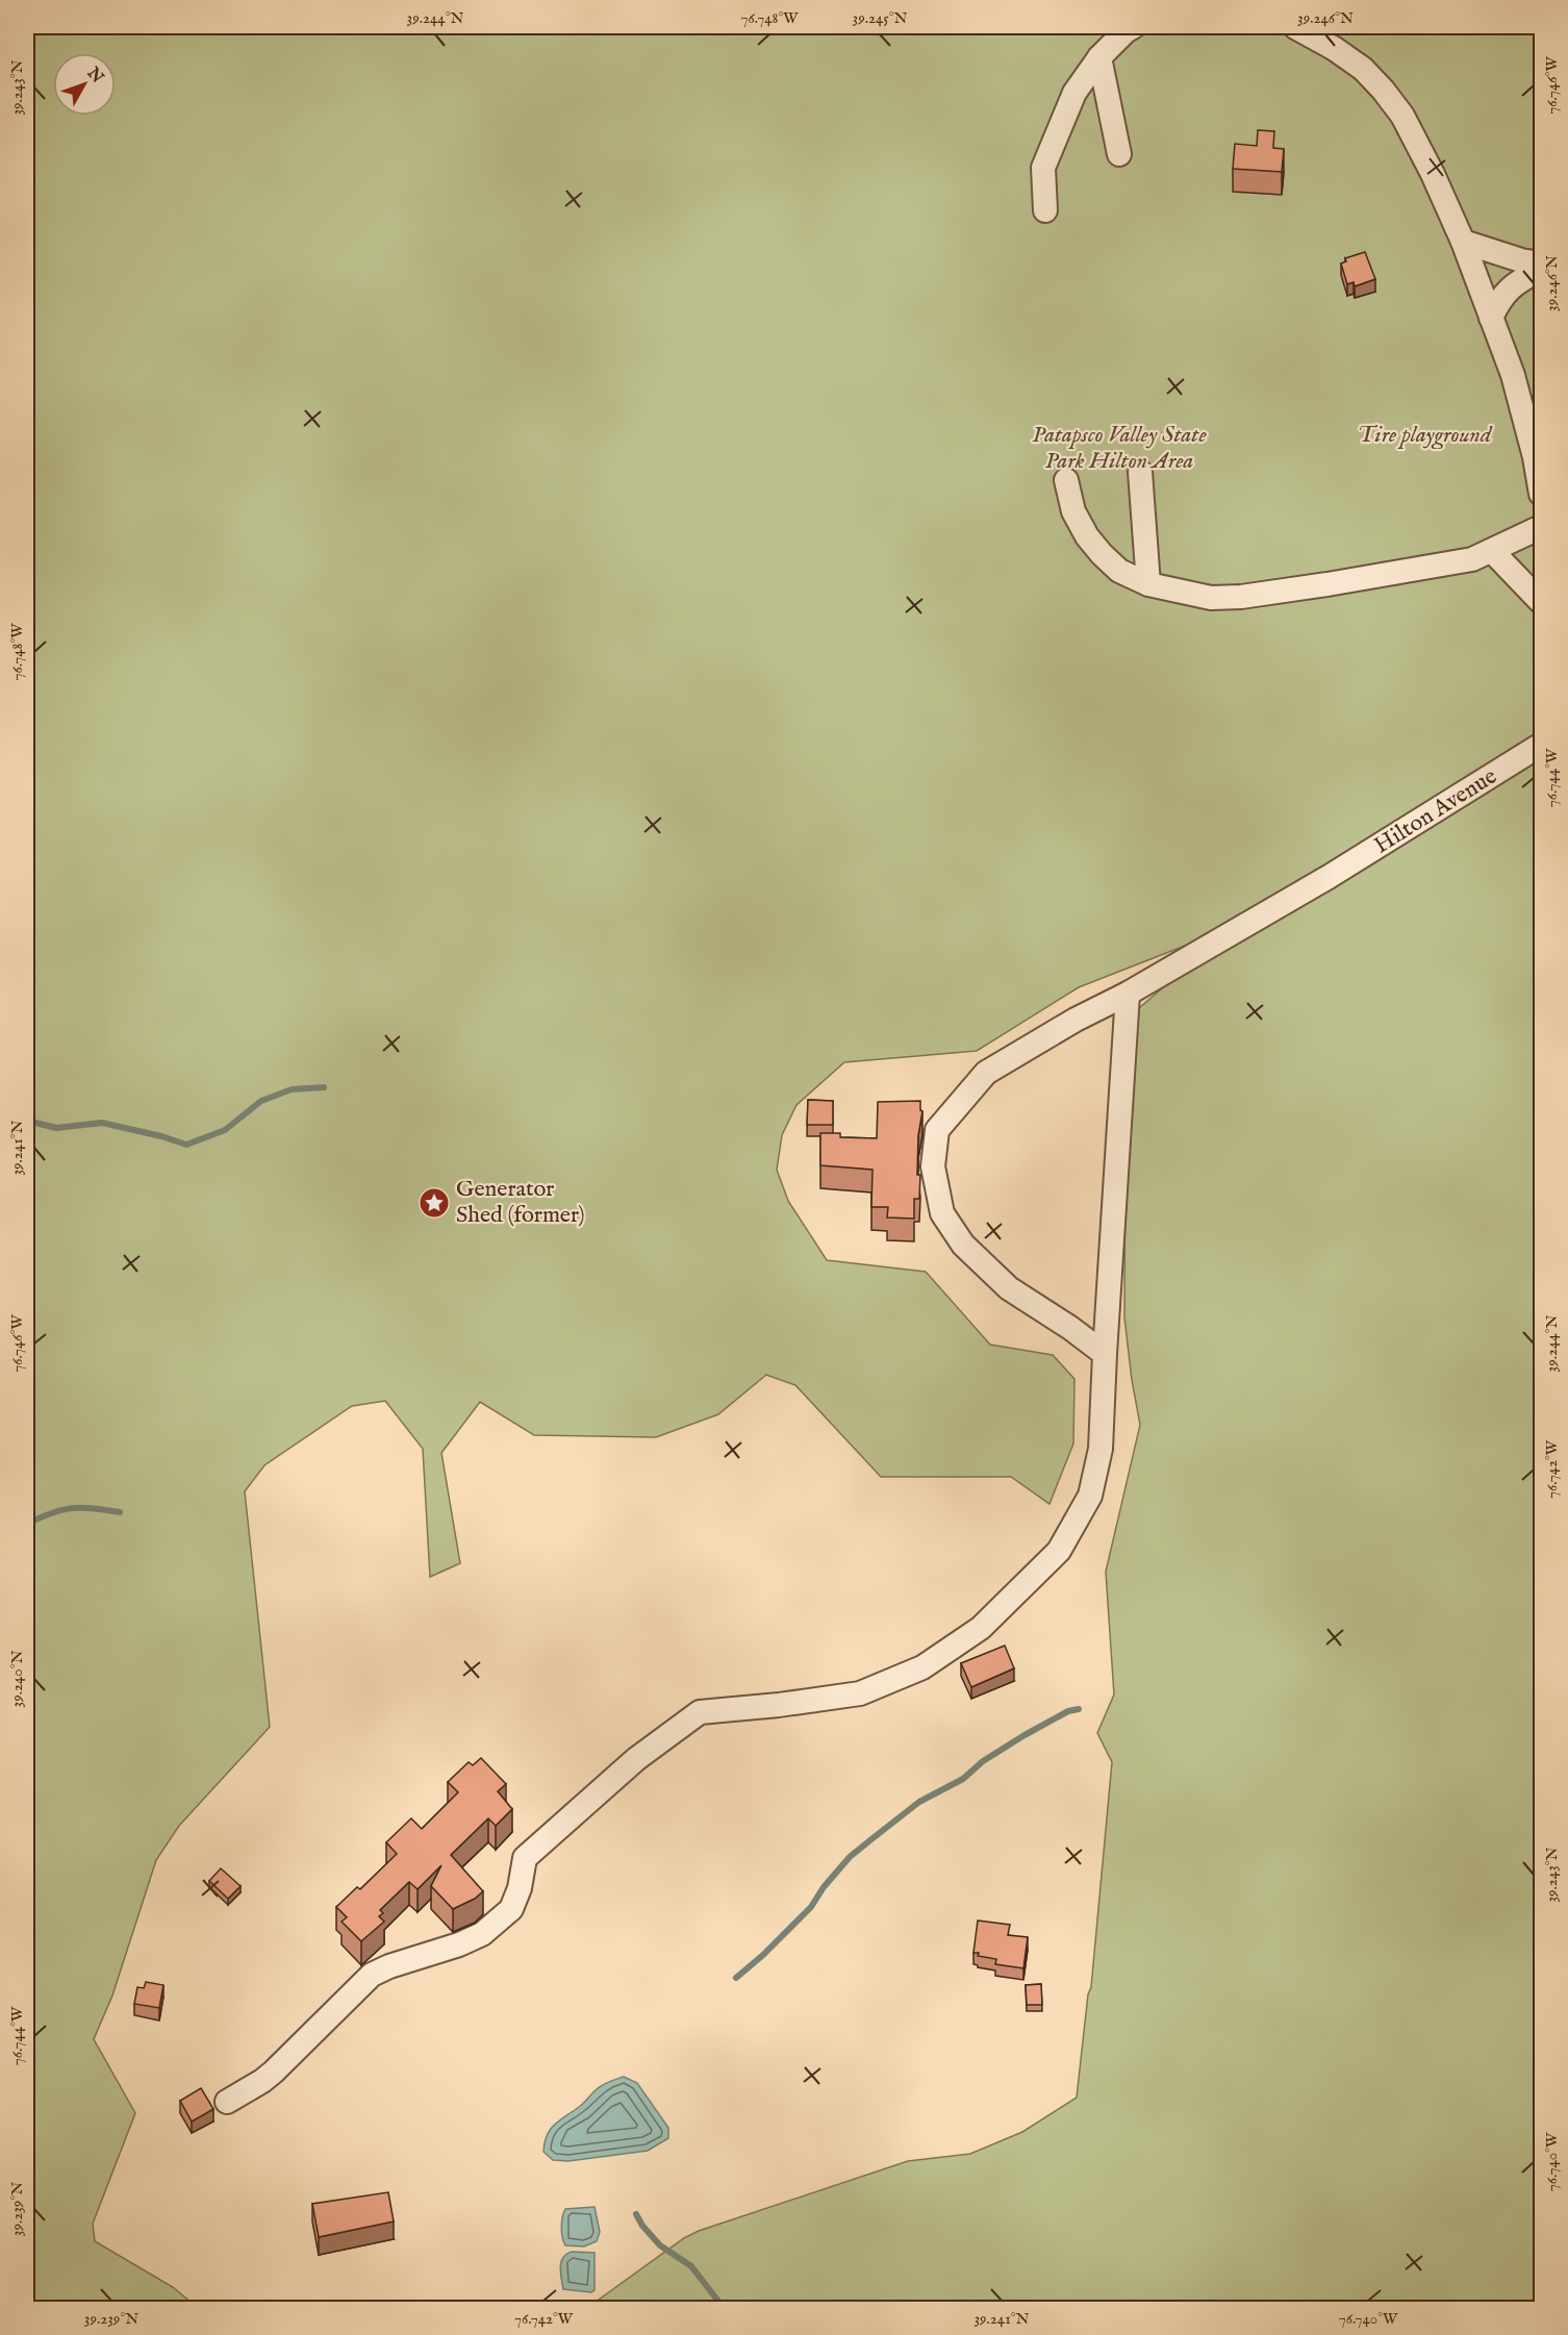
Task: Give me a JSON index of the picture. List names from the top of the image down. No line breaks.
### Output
{"streets":{"street":["Hilton Avenue"]},"parks":["Patapsco Valley State Park Hilton Area","Tire playground"],"places":{"place":["Generator Shed (former)"]},"north":"top right","coordinates":["39.244°N","76.748°W","39.245°N","39.246°N","76.746°W","39.243°N","76.744°W","39.241°N","76.742°W","39.240°N","76.740°W","39.239°N"]}
